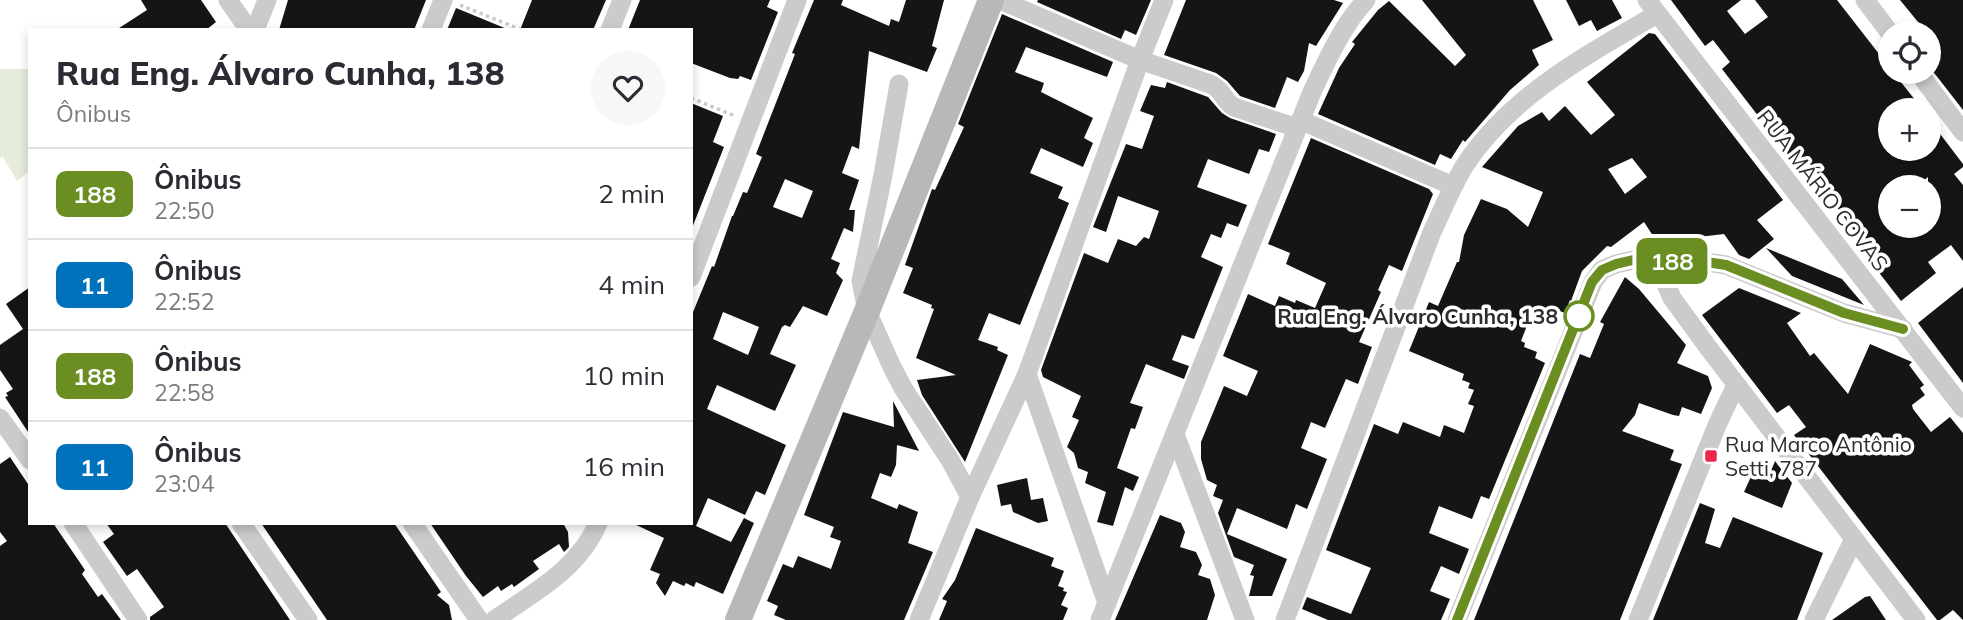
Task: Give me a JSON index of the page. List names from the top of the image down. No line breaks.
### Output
{"streets":{"street":["RUA MÁRIO COVAS"]},"places":{"other":["Rua Eng. Álvaro Cunha, 138"],"transit":["Rua Marco Antônio Setti, 787"]},"lines":["bus line 188"],"page":{"on_map":"188","map_buttons":["+","−"],"heading":["Rua Eng. Álvaro Cunha, 138","Ônibus"],"list":[{"mark":"188","name":"Ônibus","note":"22:50","value":"2 min"},{"mark":"11","name":"Ônibus","note":"22:52","value":"4 min"},{"mark":"188","name":"Ônibus","note":"22:58","value":"10 min"},{"mark":"11","name":"Ônibus","note":"23:04","value":"16 min"}]}}
